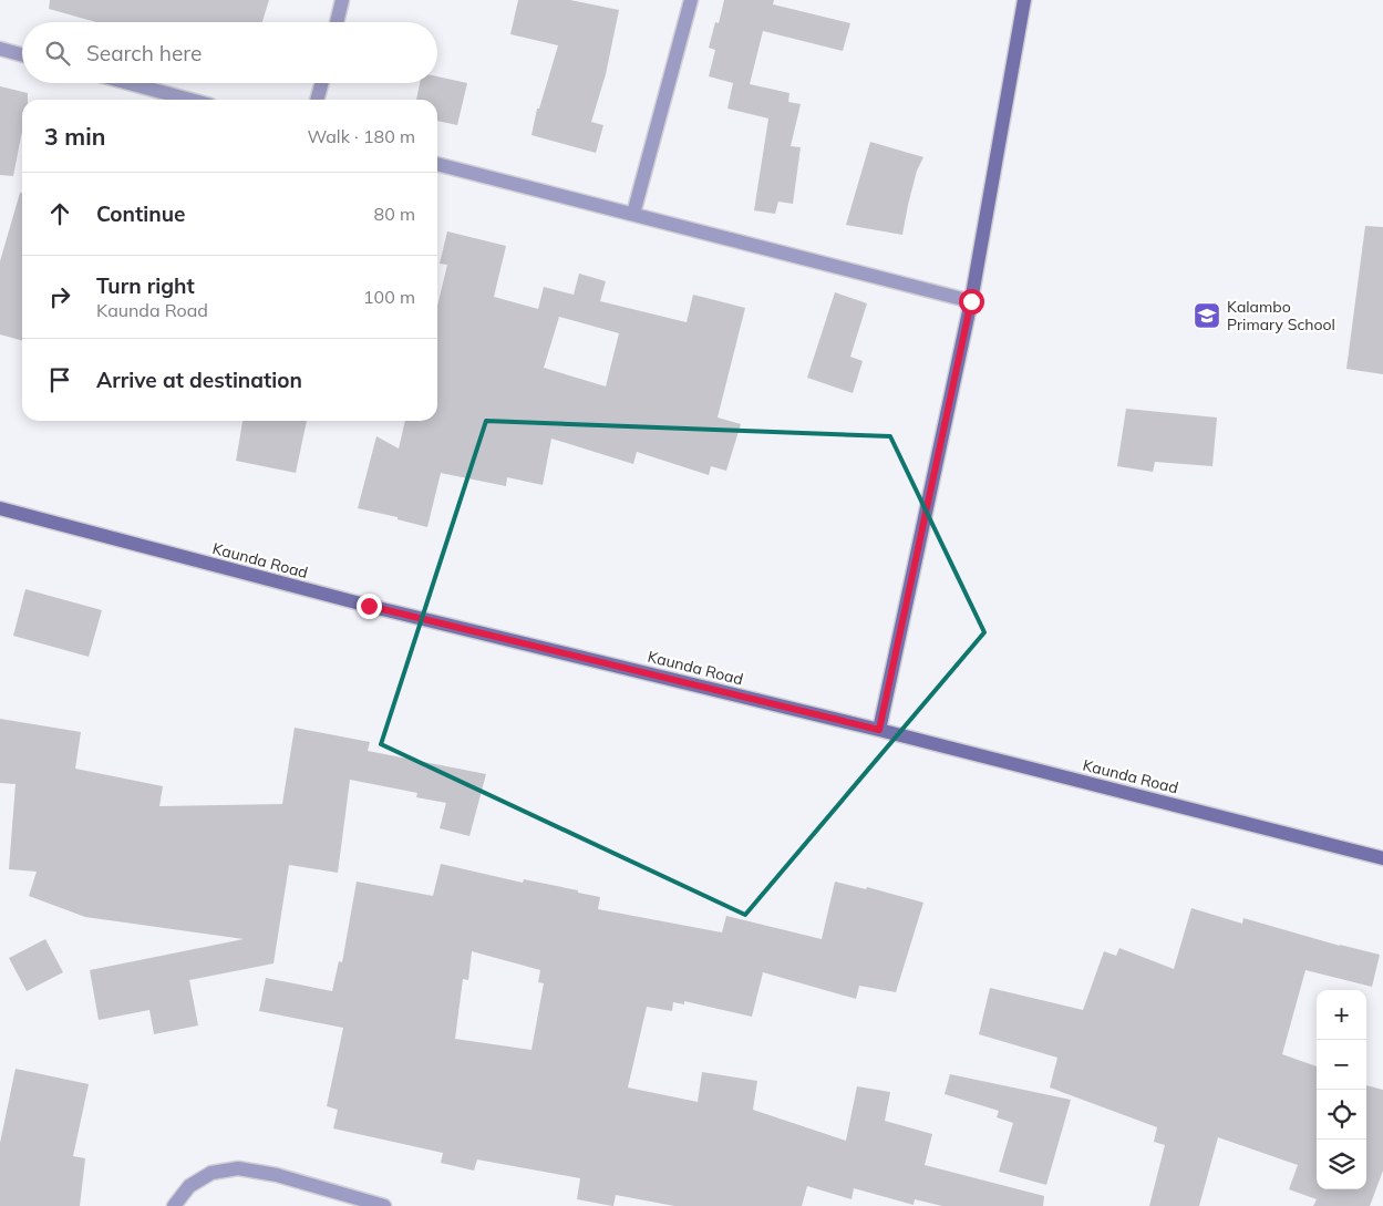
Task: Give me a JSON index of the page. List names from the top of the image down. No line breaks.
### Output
{"streets":{"street":["Kaunda Road"]},"places":{"school or university":["Kalambo Primary School"]},"page":{"search":"Search here","heading":["3 min","Walk · 180 m"],"list":[["Continue","80 m"],["Turn right","Kaunda Road","100 m"],"Arrive at destination"],"map_buttons":["+","−"]}}
